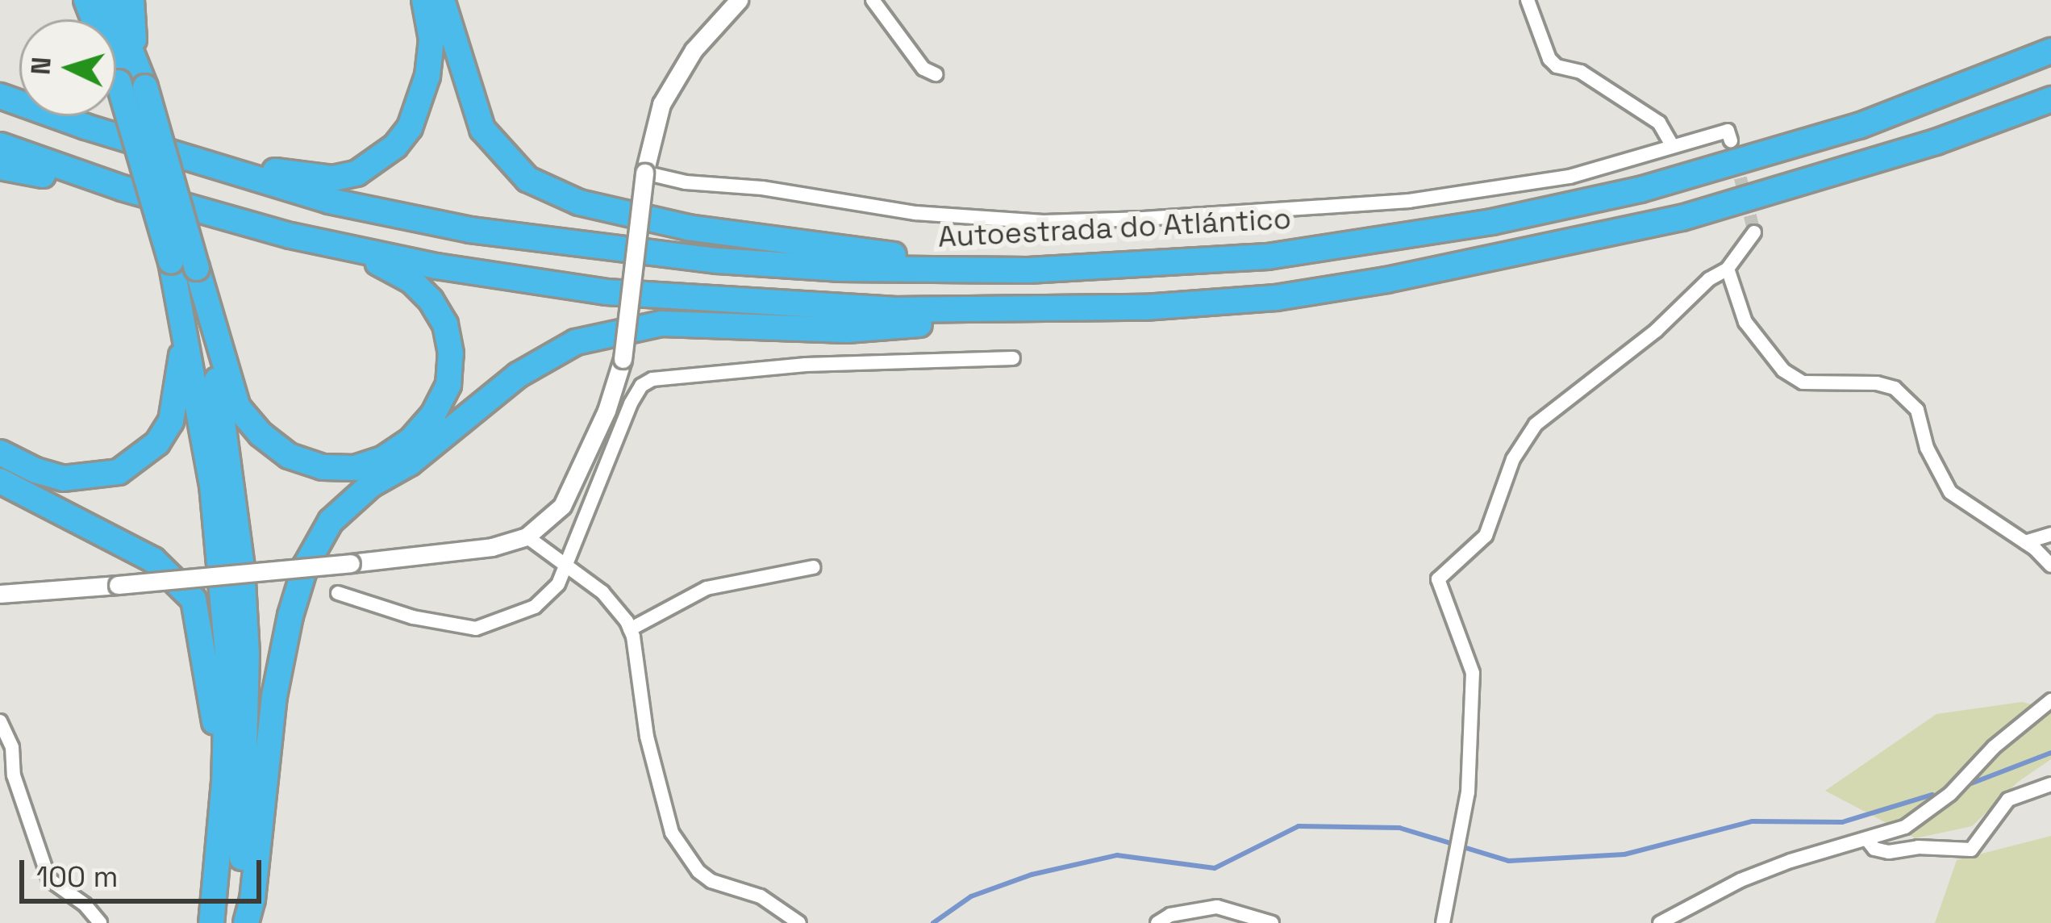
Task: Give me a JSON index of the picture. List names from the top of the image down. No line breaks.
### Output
{"streets":{"highway":["Autoestrada do Atlántico"]},"scale_bar":"100 m","north":"left"}
